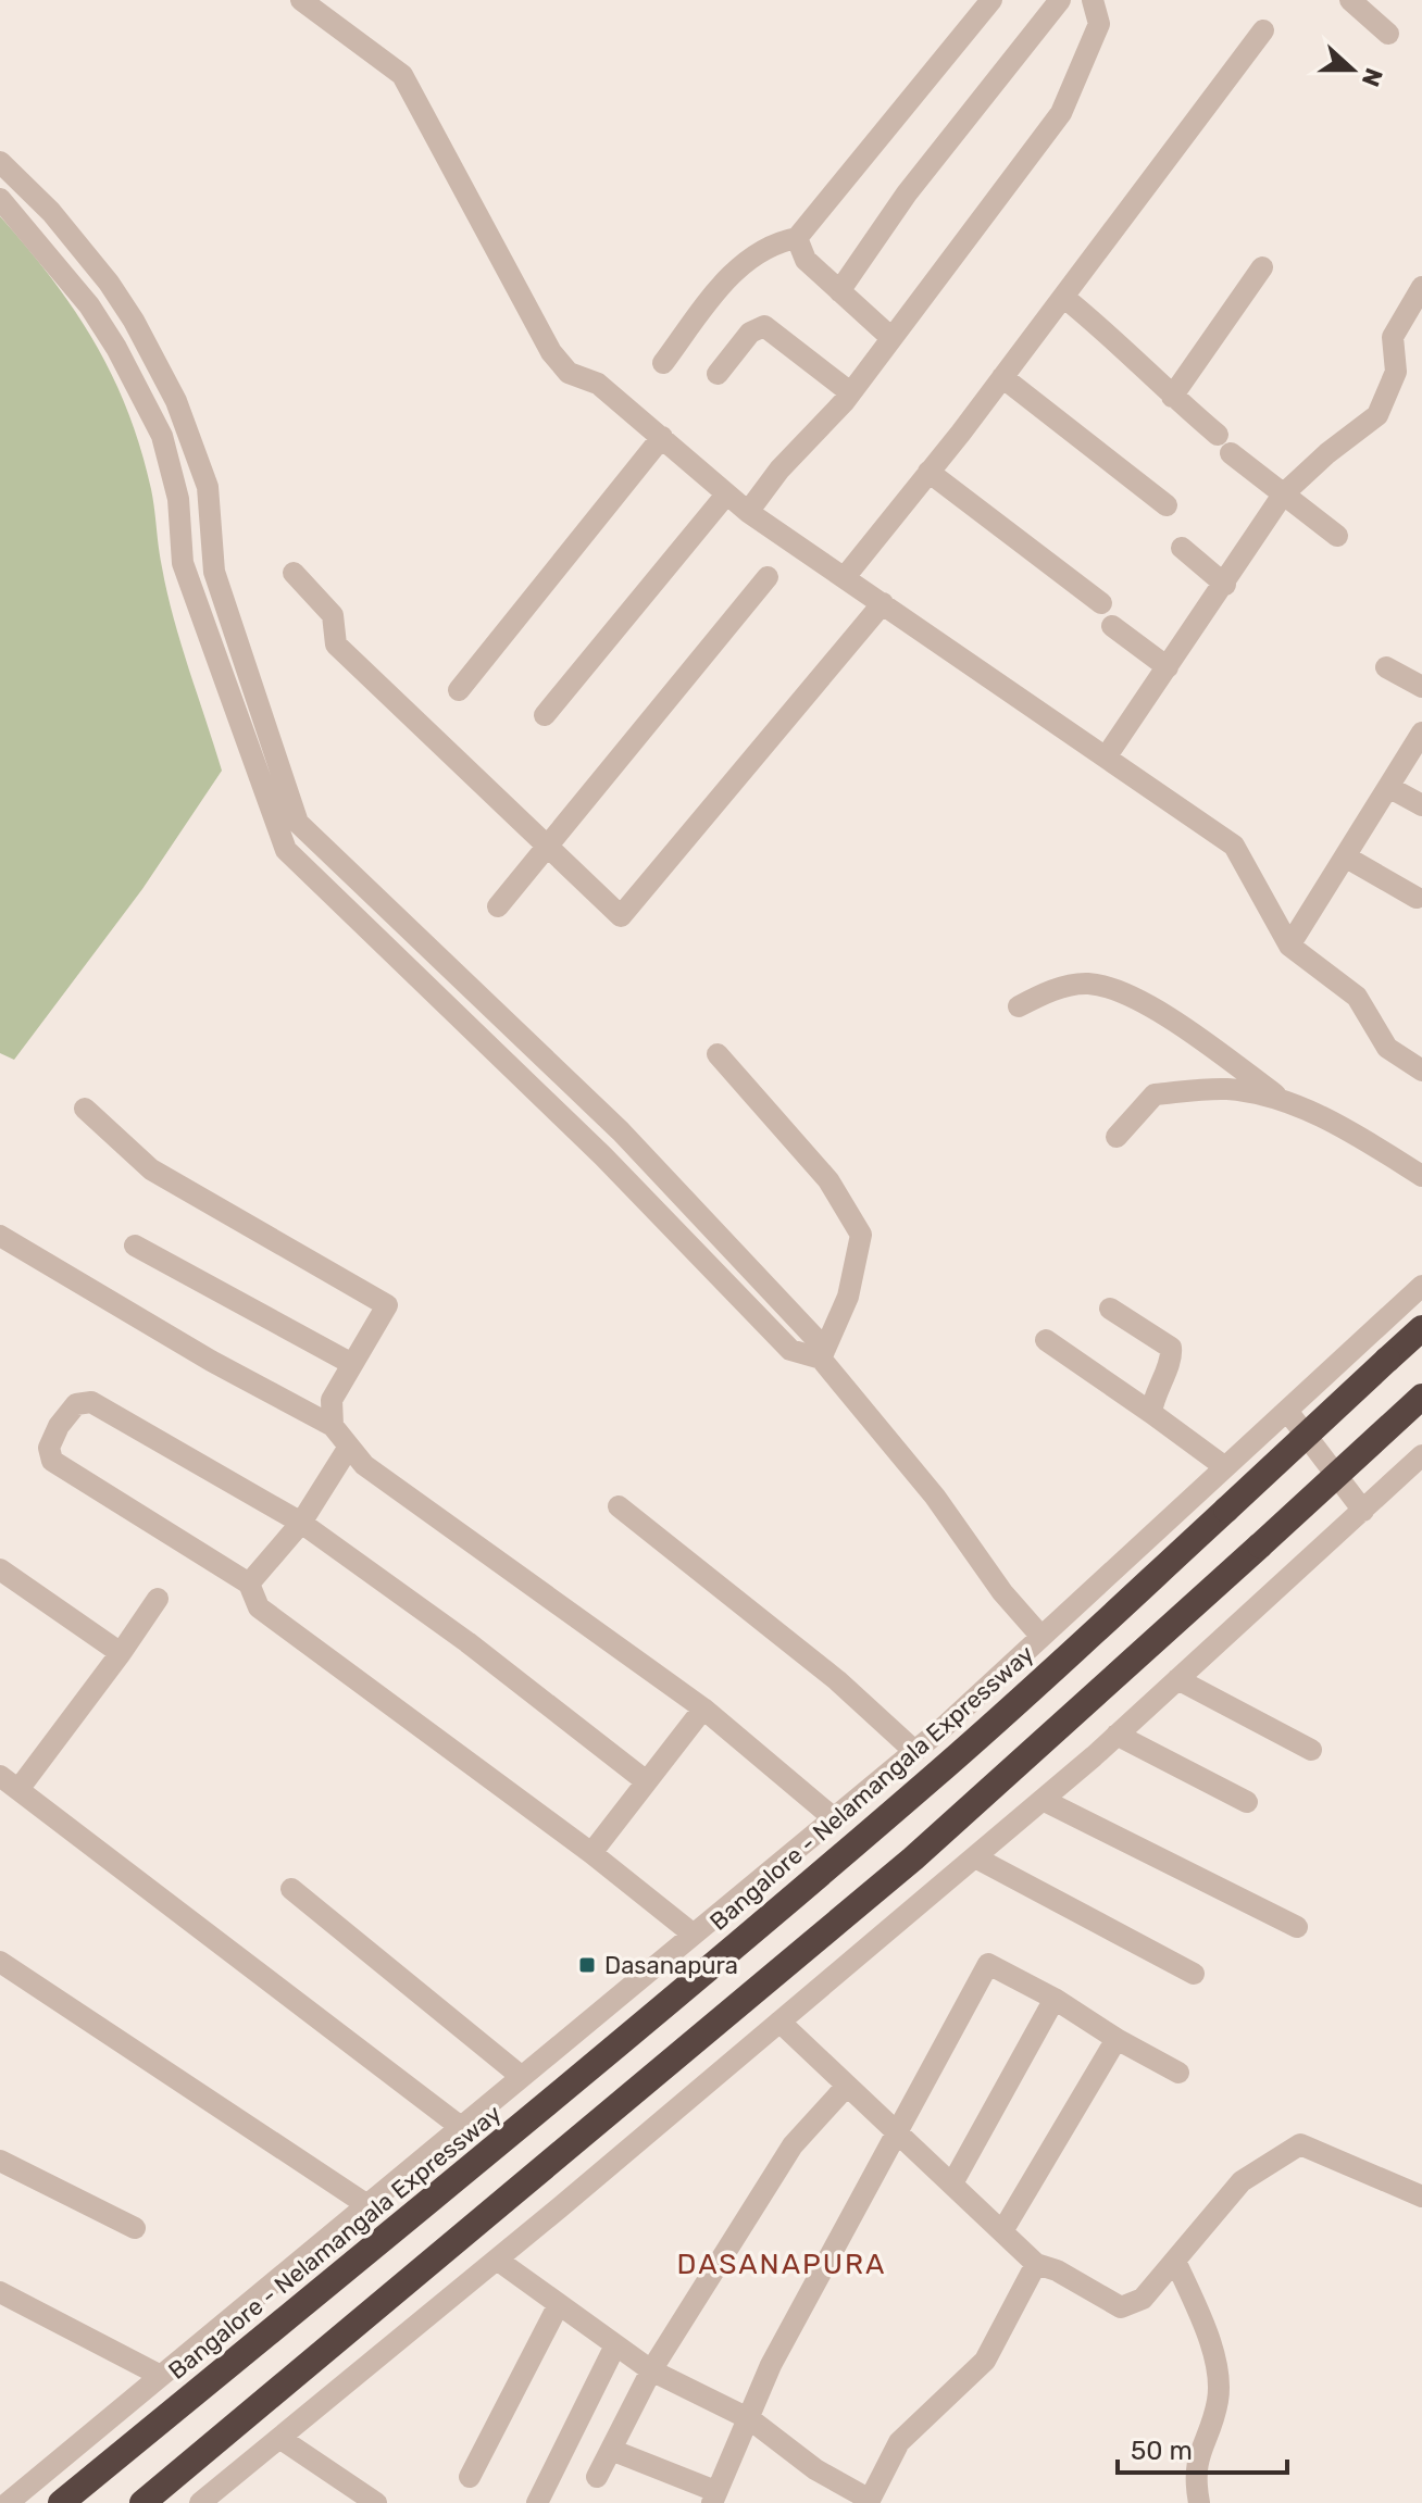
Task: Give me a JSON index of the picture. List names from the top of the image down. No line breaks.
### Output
{"streets":{"highway":["Bangalore - Nelamangala Expressway"]},"districts":["DASANAPURA"],"places":{"transit":["Dasanapura"]},"scale_bar":"50 m","north":"right"}
